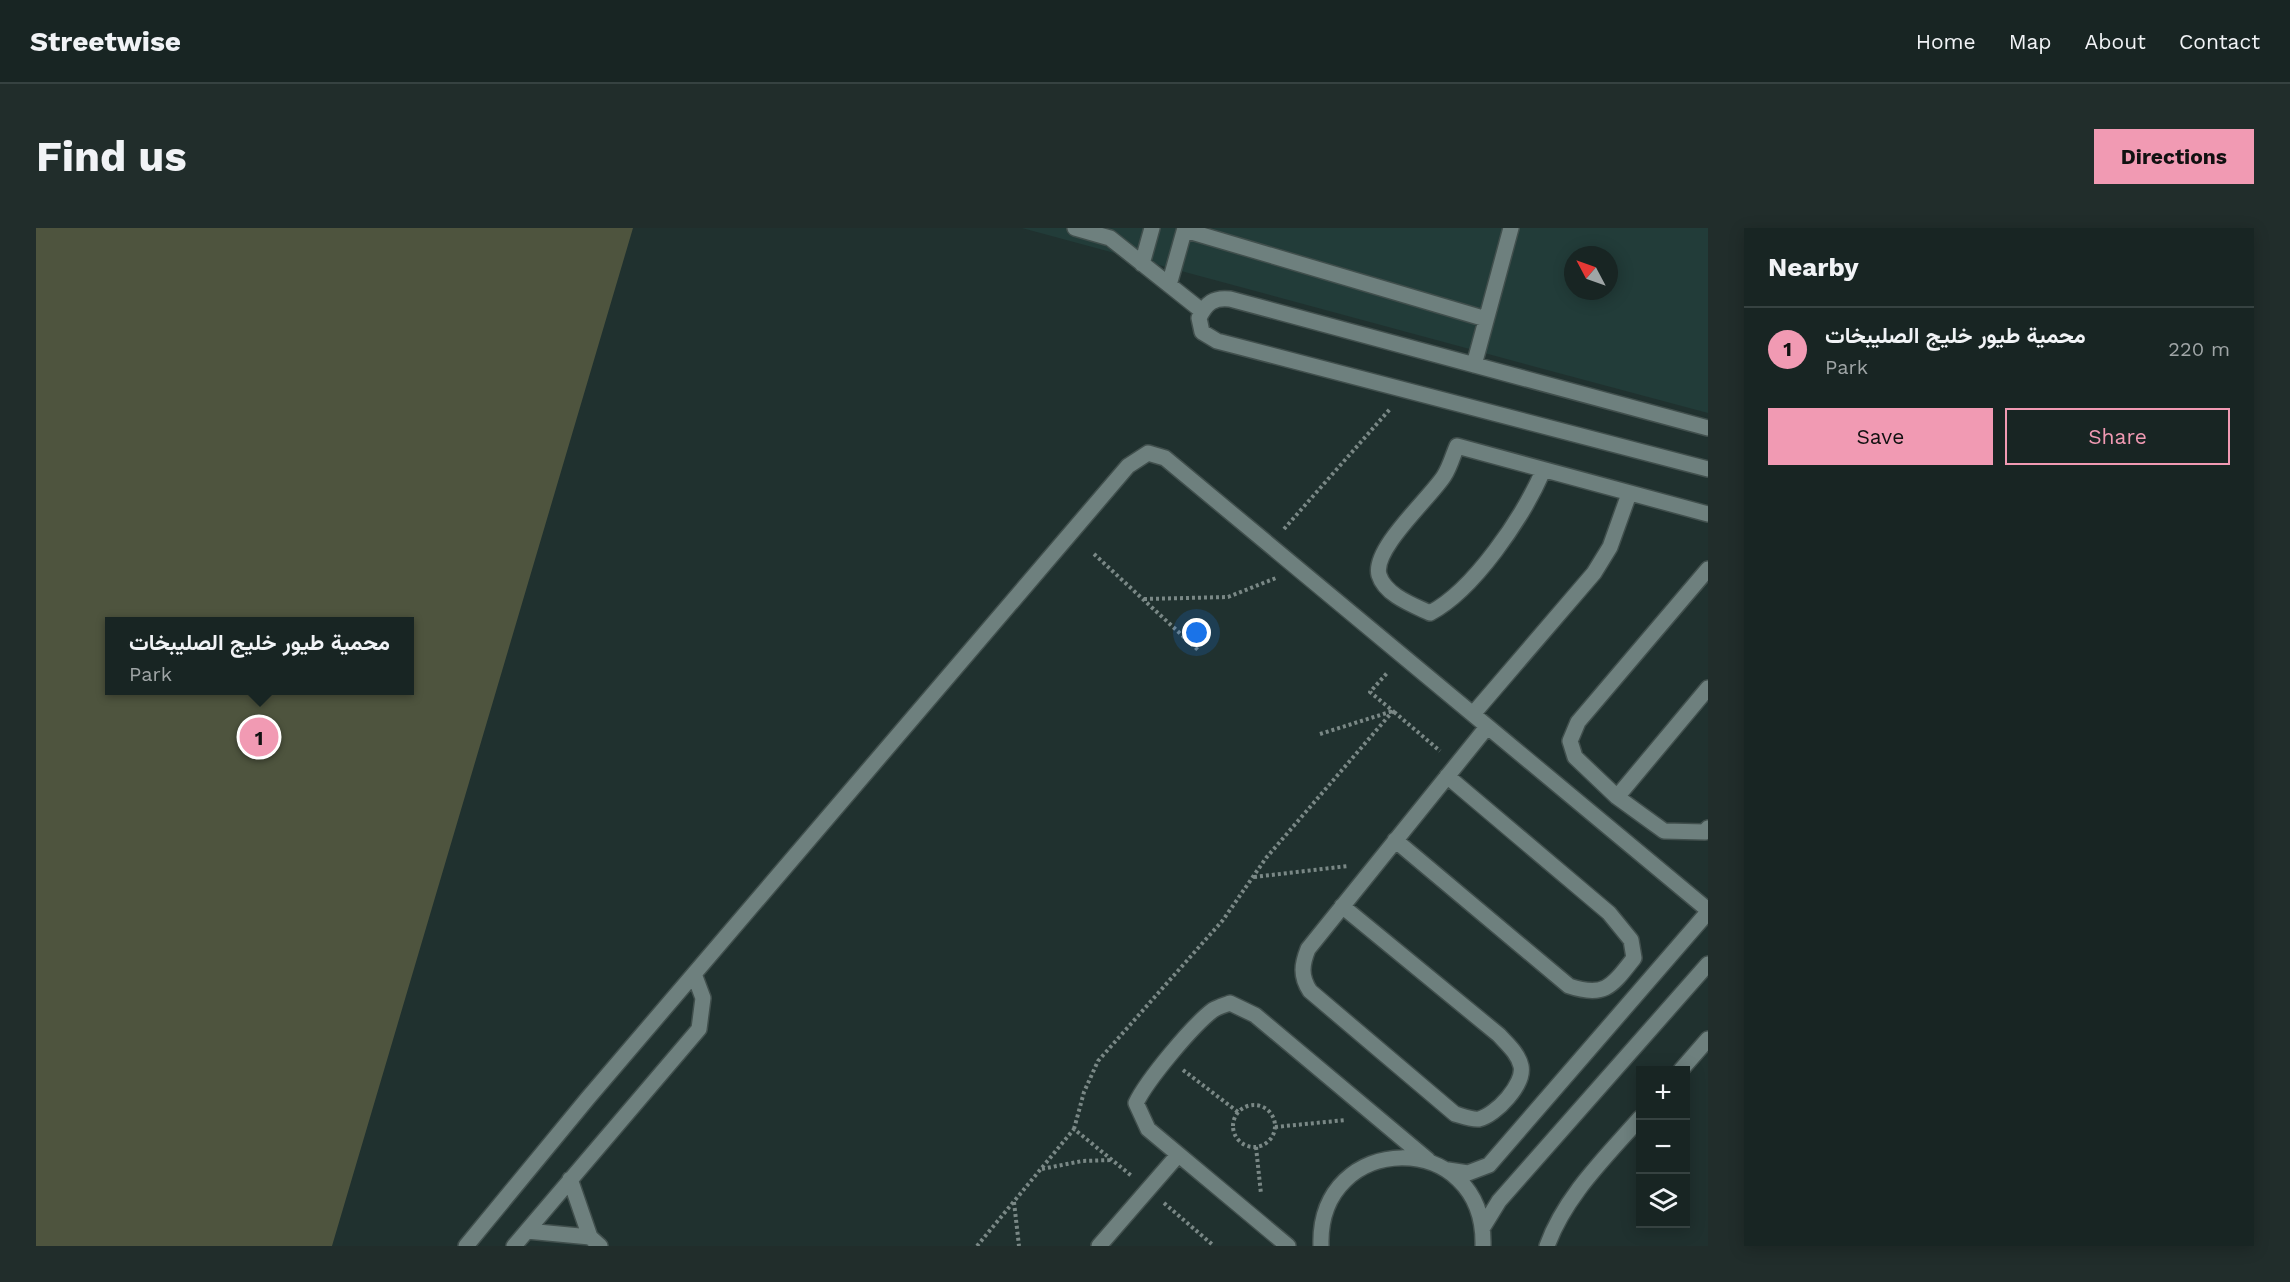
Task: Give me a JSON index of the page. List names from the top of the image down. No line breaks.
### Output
{"north":"top left","page":{"header":"Streetwise","nav":["Home","Map","About","Contact"],"buttons":["Directions",["Save","Share"]],"title":"Find us","heading":"Nearby","list":[{"mark":"1","name":"محمية طيور خليج الصليبخات","note":"Park","value":"220 m"}],"popup":["محمية طيور خليج الصليبخات","Park"],"pins":"1","map_buttons":["+","−"]}}
